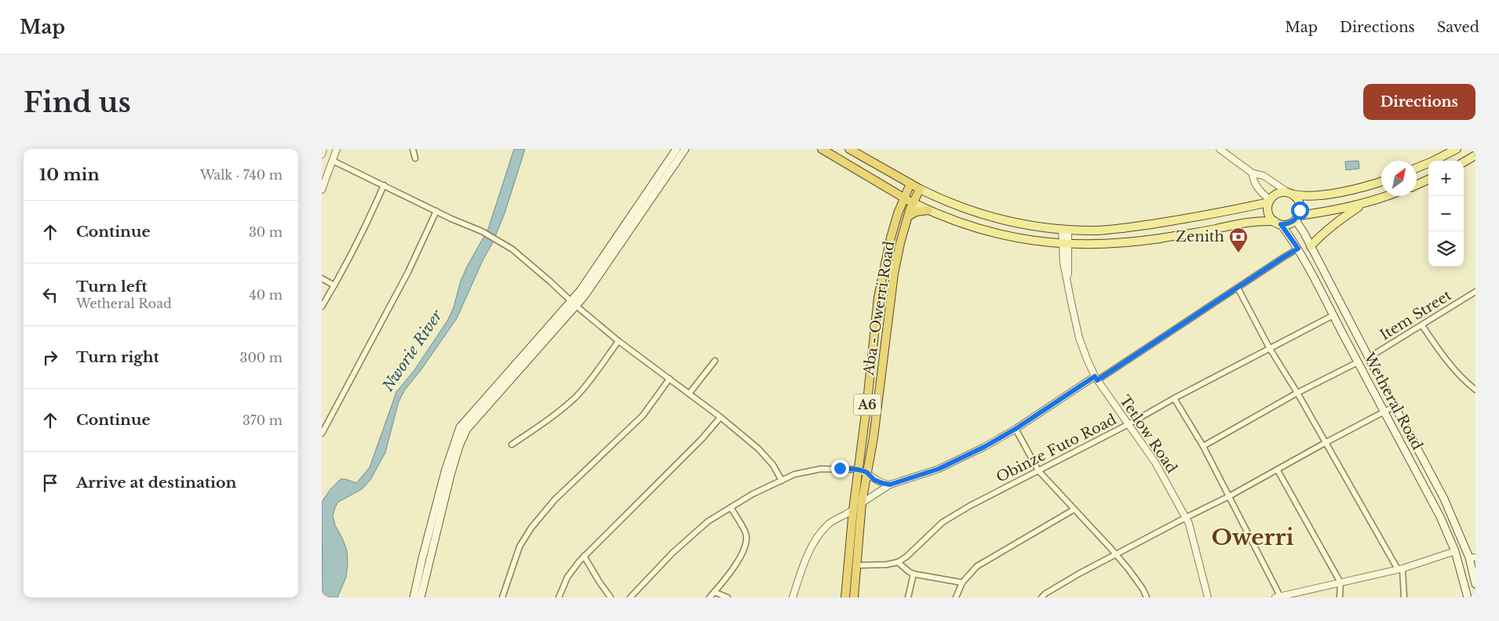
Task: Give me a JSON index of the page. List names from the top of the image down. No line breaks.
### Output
{"streets":{"highway":["Aba - Owerri Road","A6"],"main road":["Wetheral Road"],"street":["Item Street","Tetlow Road","Obinze Futo Road"]},"crossings":[["Aba - Owerri Road","A6"],["Item Street","Wetheral Road"],["Wetheral Road","Obinze Futo Road"],["Tetlow Road","Obinze Futo Road"]],"districts":["Owerri"],"water":["Nworie River"],"places":{"bank":["Zenith"]},"north":"top right","page":{"header":"Map","nav":["Map","Directions","Saved"],"buttons":"Directions","title":"Find us","heading":["10 min","Walk · 740 m"],"map_buttons":["+","−"],"list":[["Continue","30 m"],["Turn left","Wetheral Road","40 m"],["Turn right","300 m"],["Continue","370 m"],"Arrive at destination"]}}
